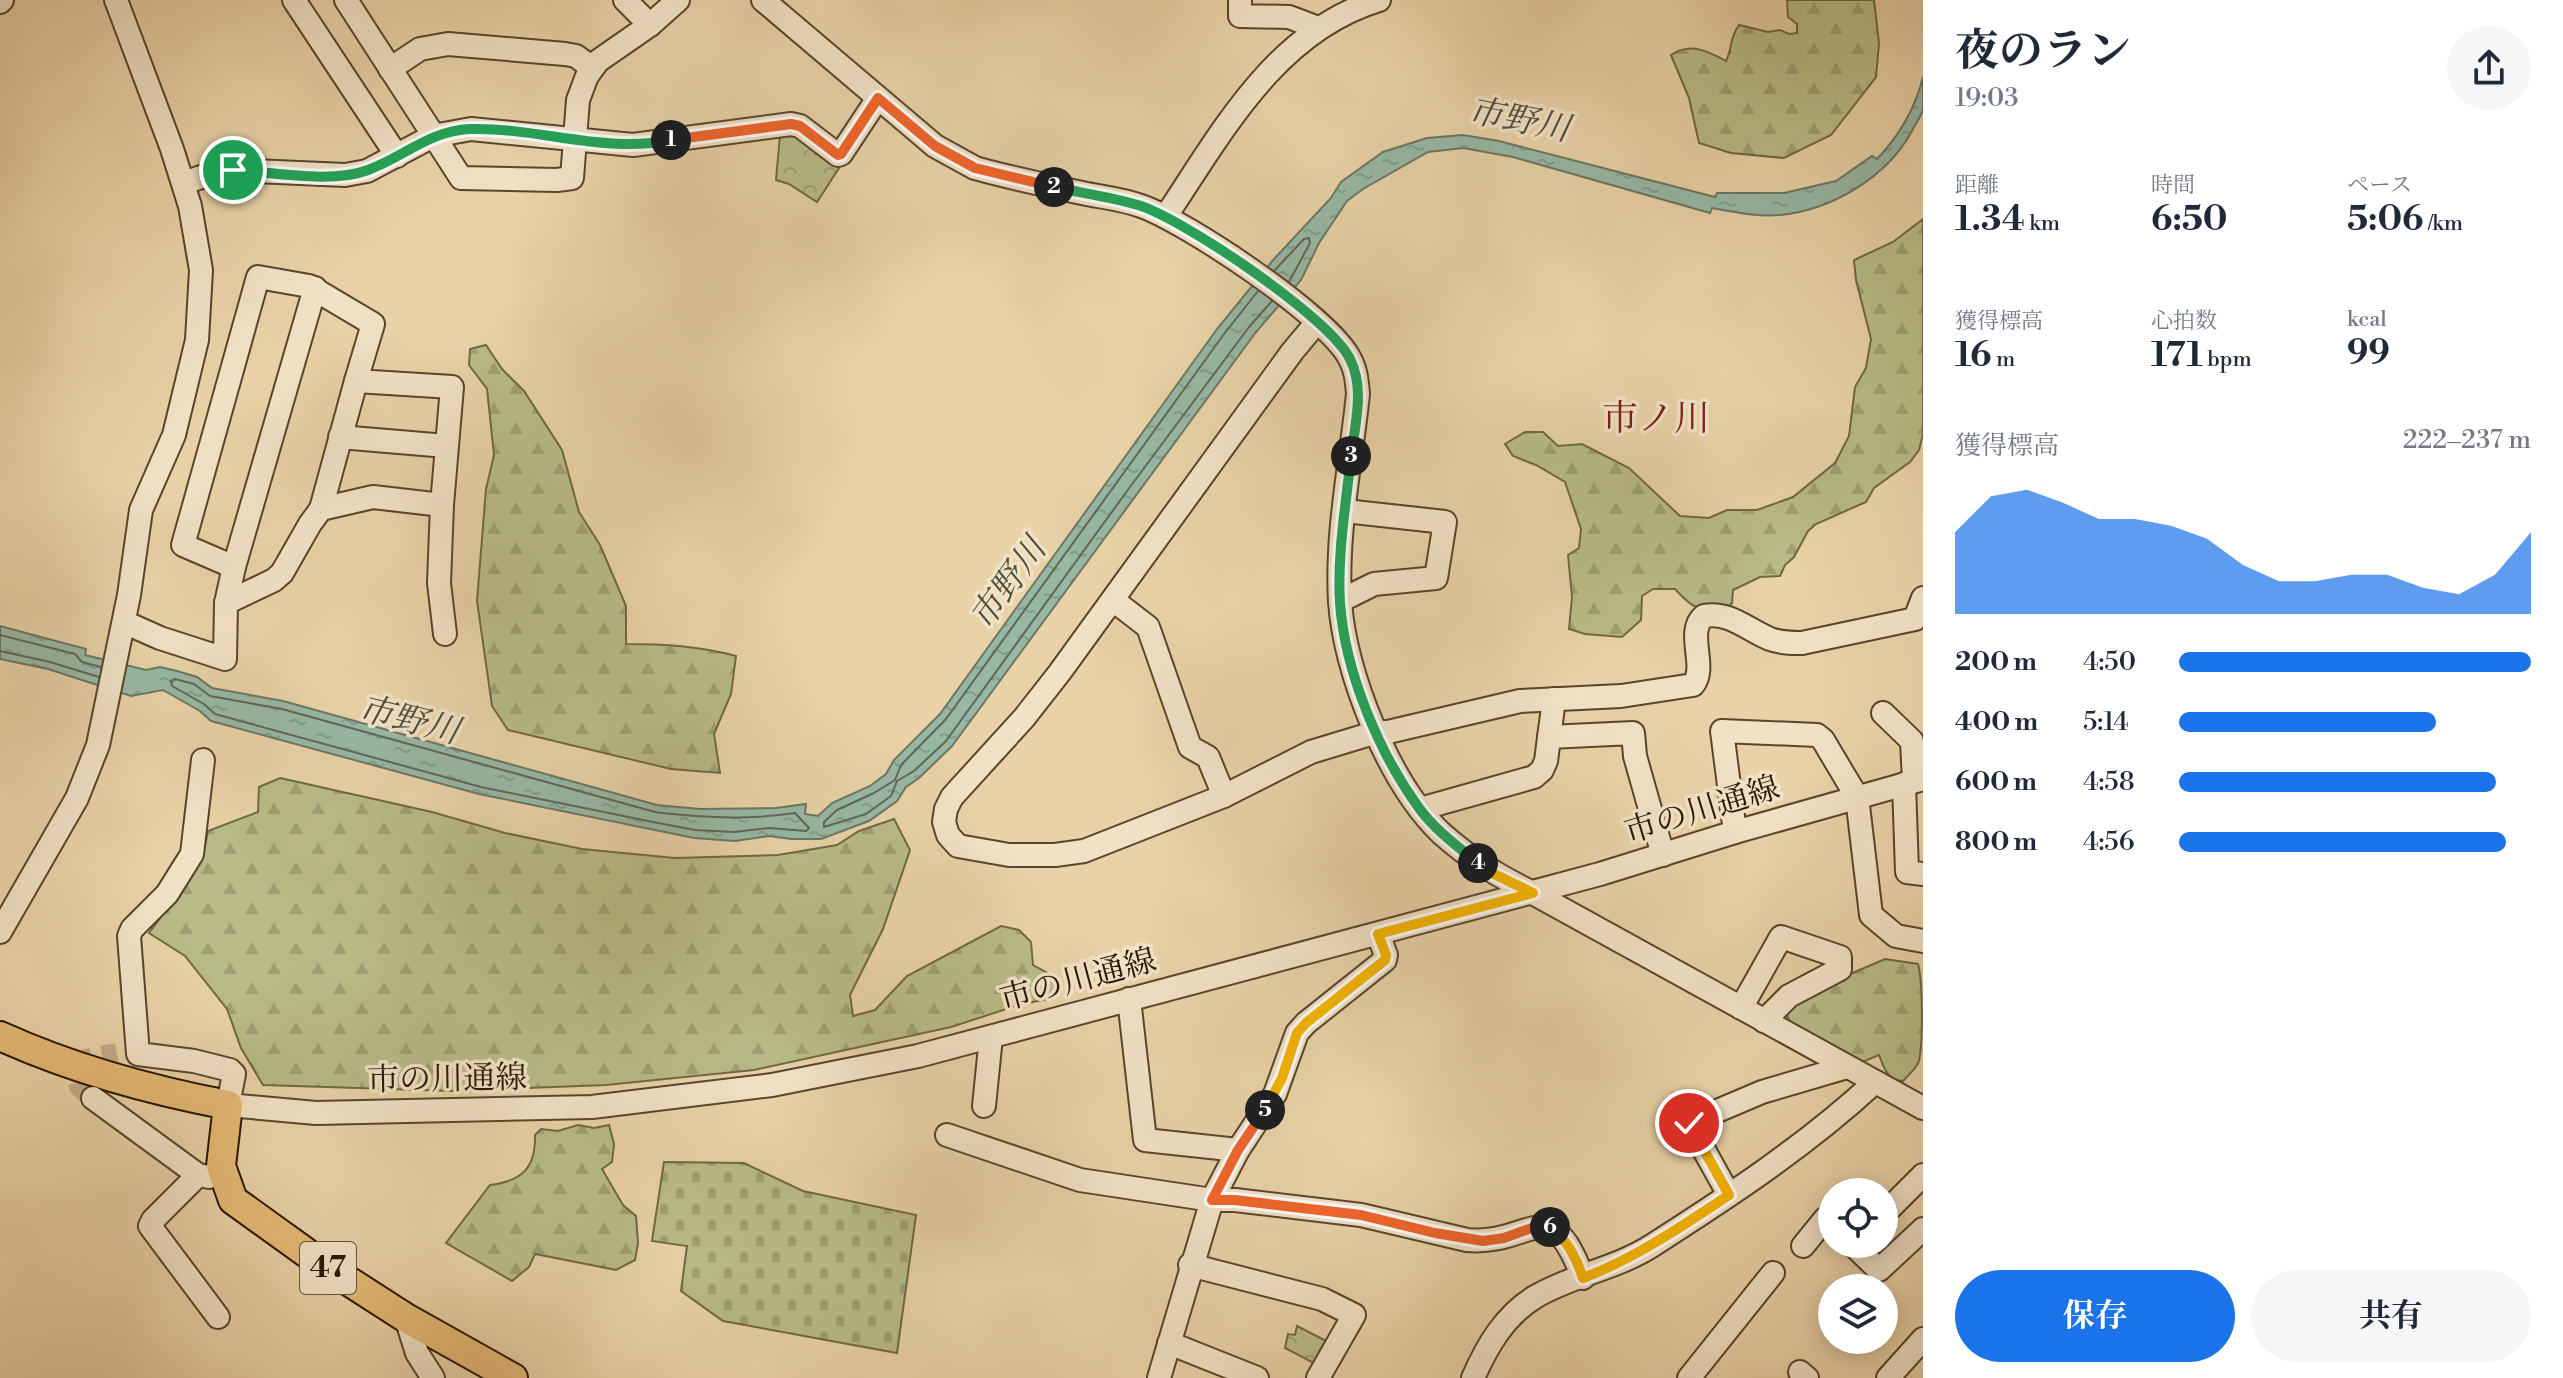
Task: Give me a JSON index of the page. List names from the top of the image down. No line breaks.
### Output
{"streets":{"main road":["47"],"street":["市の川通線"]},"districts":["市ノ川"],"water":["市野川"],"page":{"heading":["夜のラン","19:03"],"pins":["1","2","3","4","5","6"],"stats":[["距離","1.34 km"],["時間","6:50"],["ペース","5:06 /km"],["獲得標高","16 m"],["心拍数","171 bpm"],["kcal","99"]],"chart":["獲得標高","222–237 m"],"list":[{"name":"200 m","note":"4:50"},{"name":"400 m","note":"5:14"},{"name":"600 m","note":"4:58"},{"name":"800 m","note":"4:56"}],"buttons":["保存","共有"]}}
